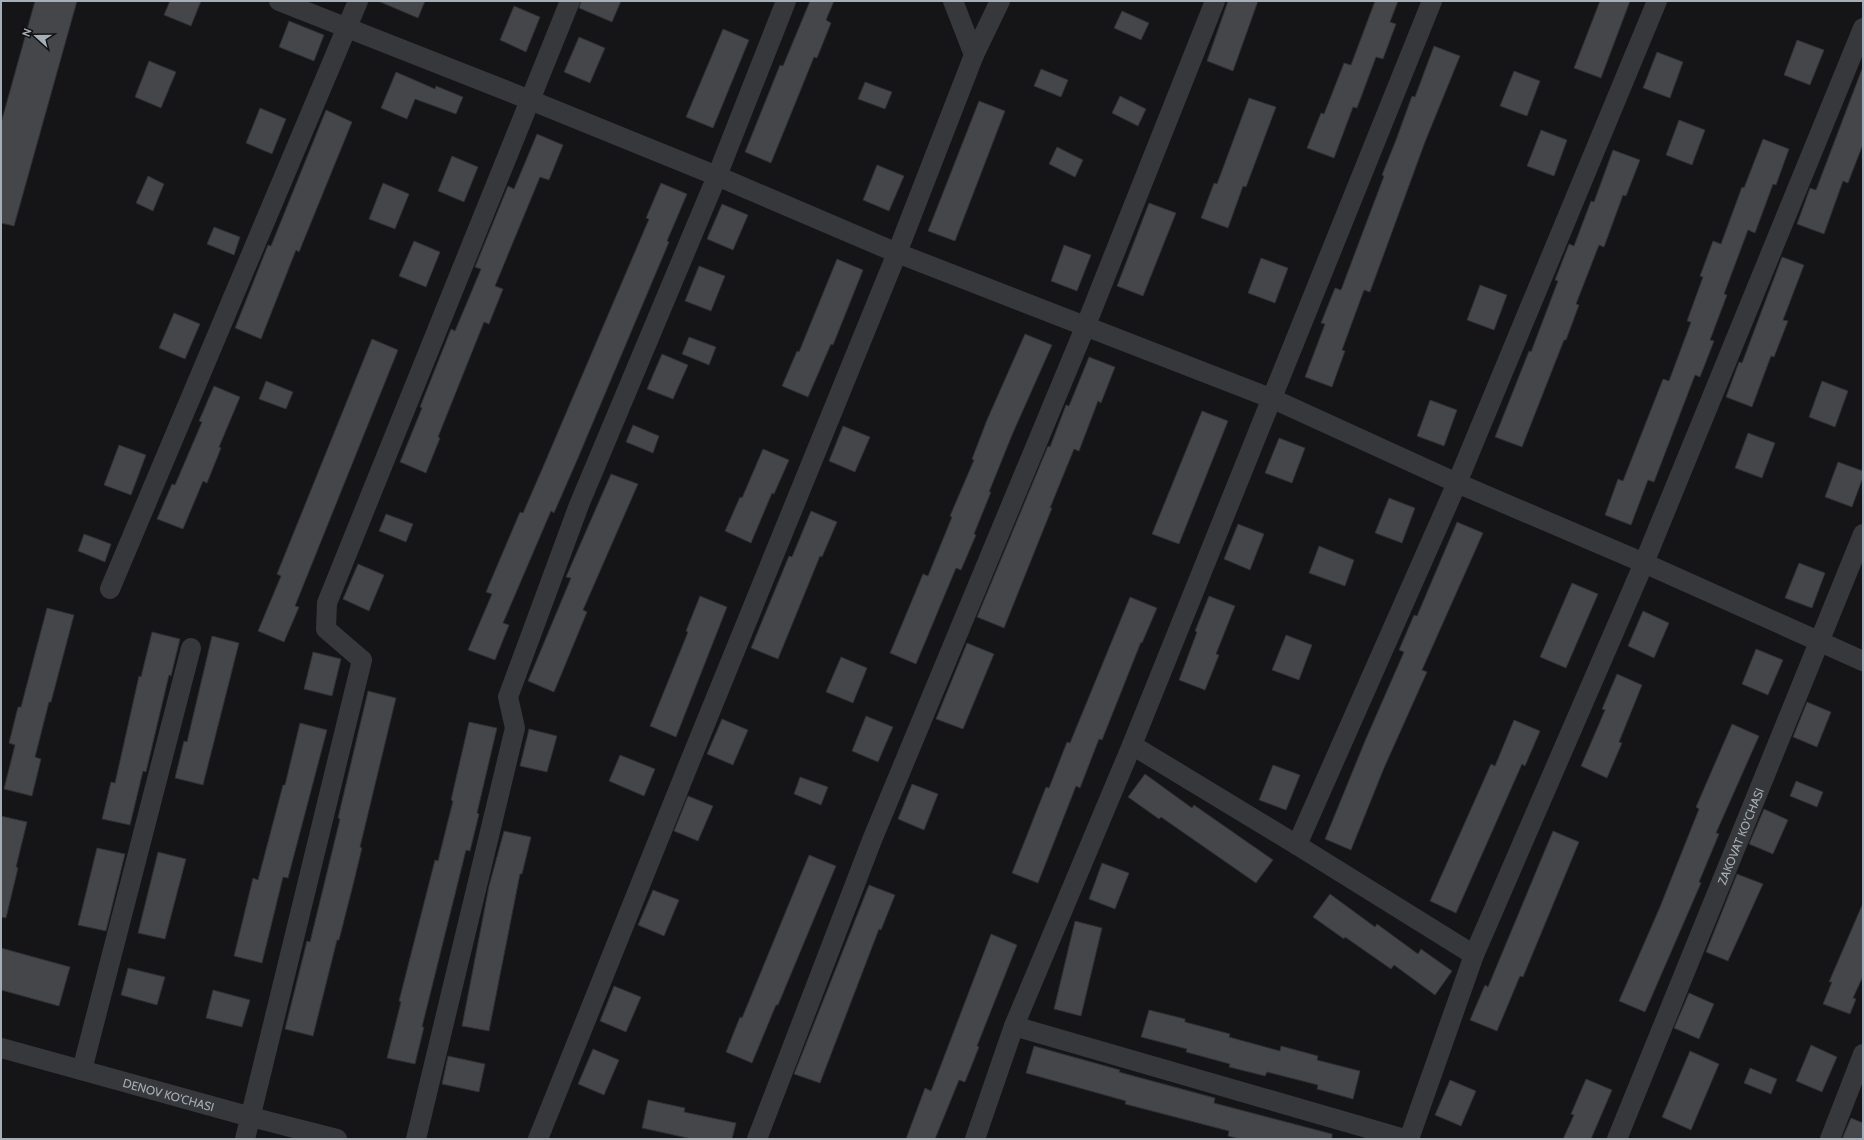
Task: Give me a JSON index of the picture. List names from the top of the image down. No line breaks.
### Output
{"streets":{"street":["ZAKOVAT KO'CHASI","DENOV KO'CHASI"]},"north":"left"}
